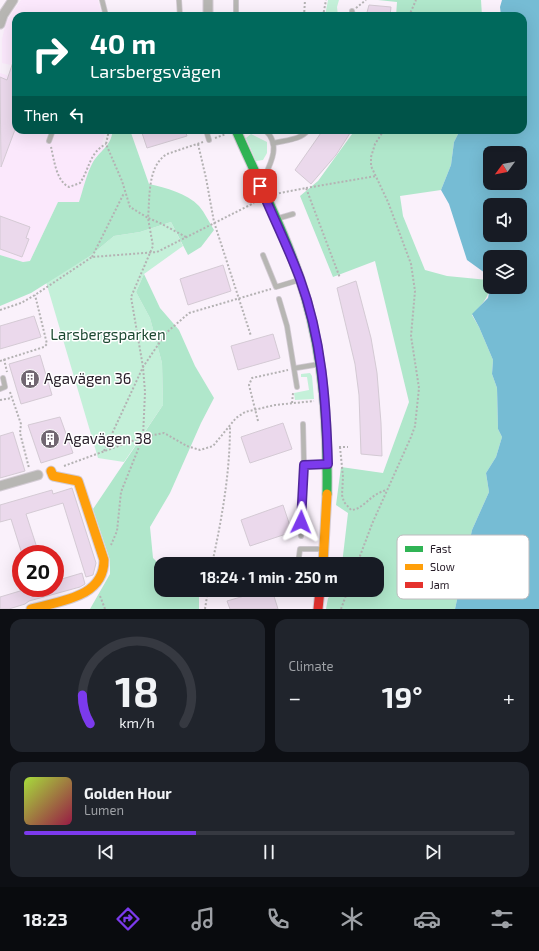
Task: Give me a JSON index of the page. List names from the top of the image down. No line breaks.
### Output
{"parks":["Larsbergsparken"],"places":{"building":["Agavägen 36","Agavägen 38"]},"legend":["Fast","Slow","Jam"],"north":"bottom left","page":{"turn":["40 m","Larsbergsvägen"],"then":"Then","limit":"20","trip":"18:24 · 1 min · 250 m","tile":"Climate","heat":["−","19°","+"],"song":["Golden Hour","Lumen"],"tabs":"18:23","gauge":["18","km/h"]}}
